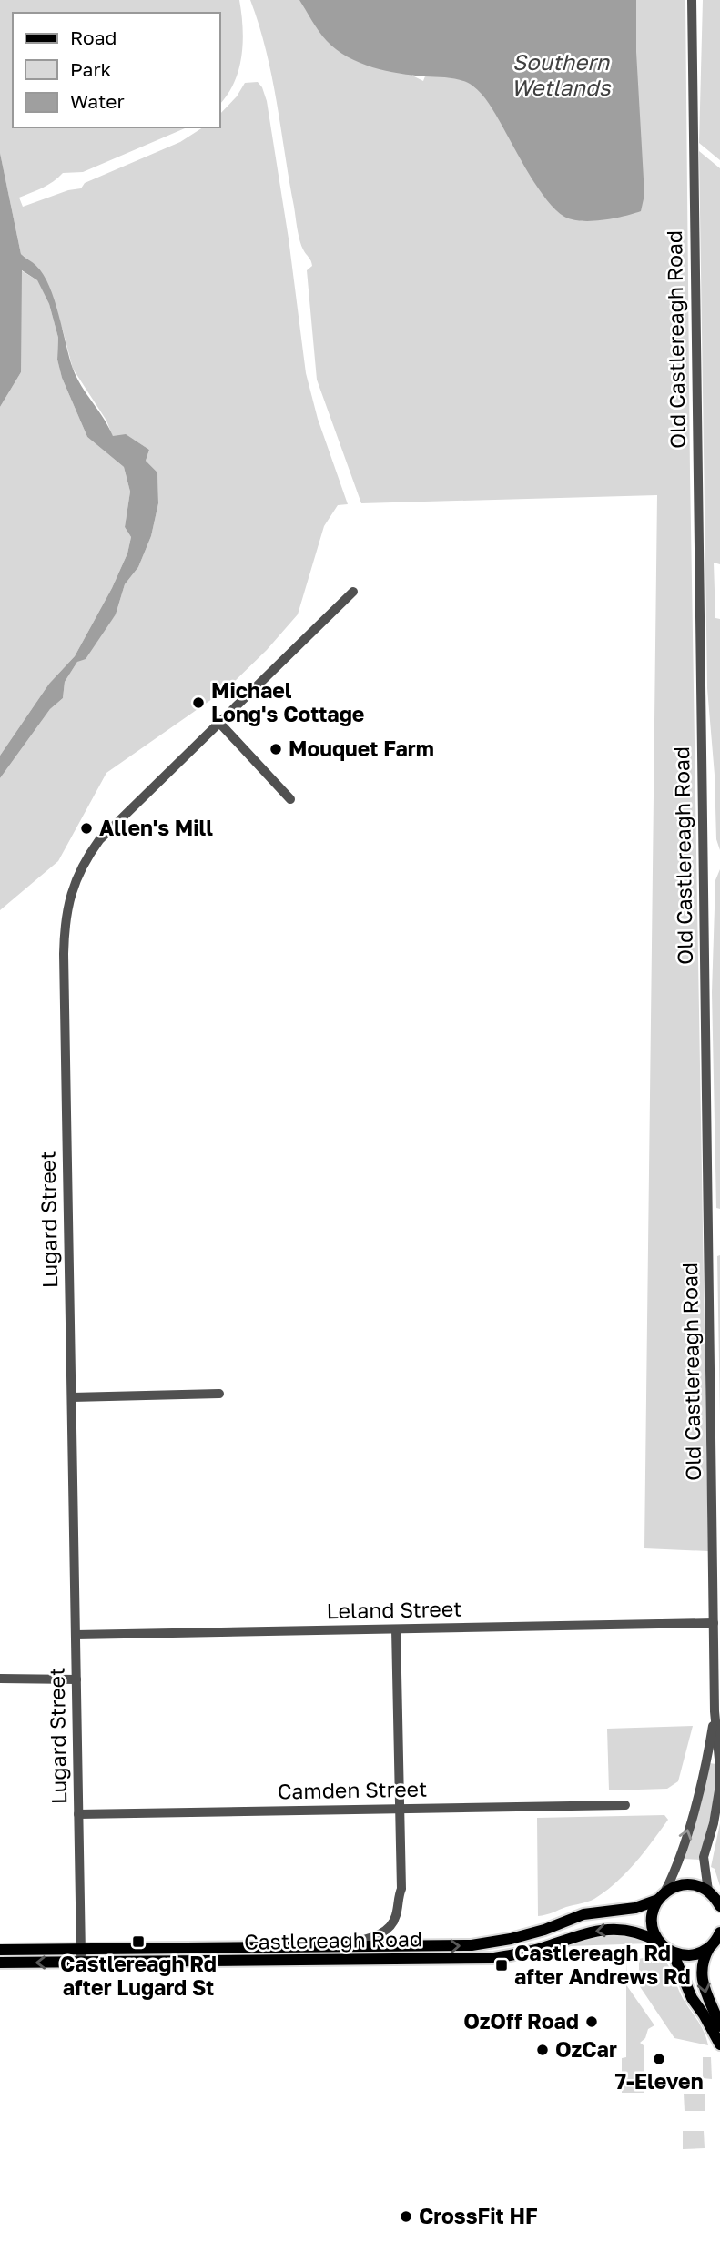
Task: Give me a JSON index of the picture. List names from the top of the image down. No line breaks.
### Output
{"streets":{"main road":["Castlereagh Road"],"street":["Old Castlereagh Road","Lugard Street","Leland Street","Camden Street"]},"crossings":[["Old Castlereagh Road","Leland Street"],["Old Castlereagh Road","Castlereagh Road"],["Lugard Street","Leland Street"],["Lugard Street","Camden Street"],["Lugard Street","Castlereagh Road"]],"water":["Southern Wetlands"],"places":{"other":["Michael Long's Cottage","Mouquet Farm","Allen's Mill","OzOff Road","OzCar","7-Eleven","CrossFit HF"],"transit":["Castlereagh Rd after Lugard St","Castlereagh Rd after Andrews Rd"]},"legend":["Road","Park","Water"]}
